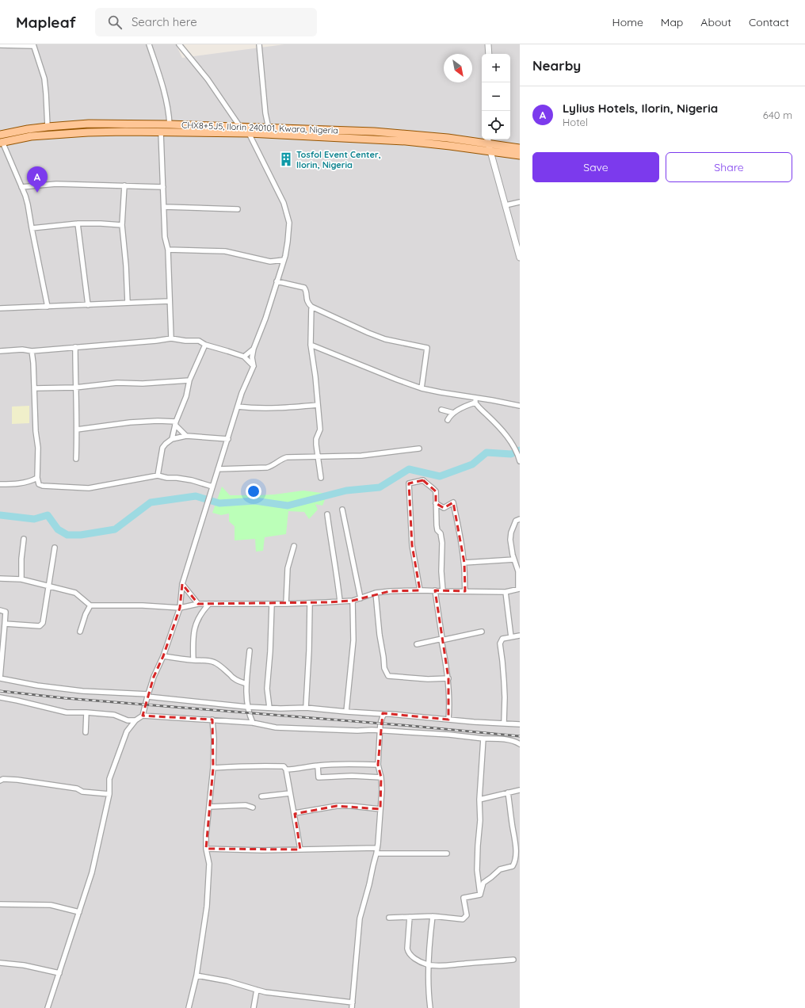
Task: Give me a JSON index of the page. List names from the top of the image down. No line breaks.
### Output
{"streets":{"main road":["CHX8+5J5, Ilorin 240101, Kwara, Nigeria"]},"places":{"building":["Tosfol Event Center, Ilorin, Nigeria"]},"north":"bottom right","page":{"header":"Mapleaf","search":"Search here","nav":["Home","Map","About","Contact"],"heading":"Nearby","map_buttons":["+","−"],"list":[{"mark":"A","name":"Lylius Hotels, Ilorin, Nigeria","note":"Hotel","value":"640 m"}],"buttons":["Save","Share"],"pins":"A"}}
